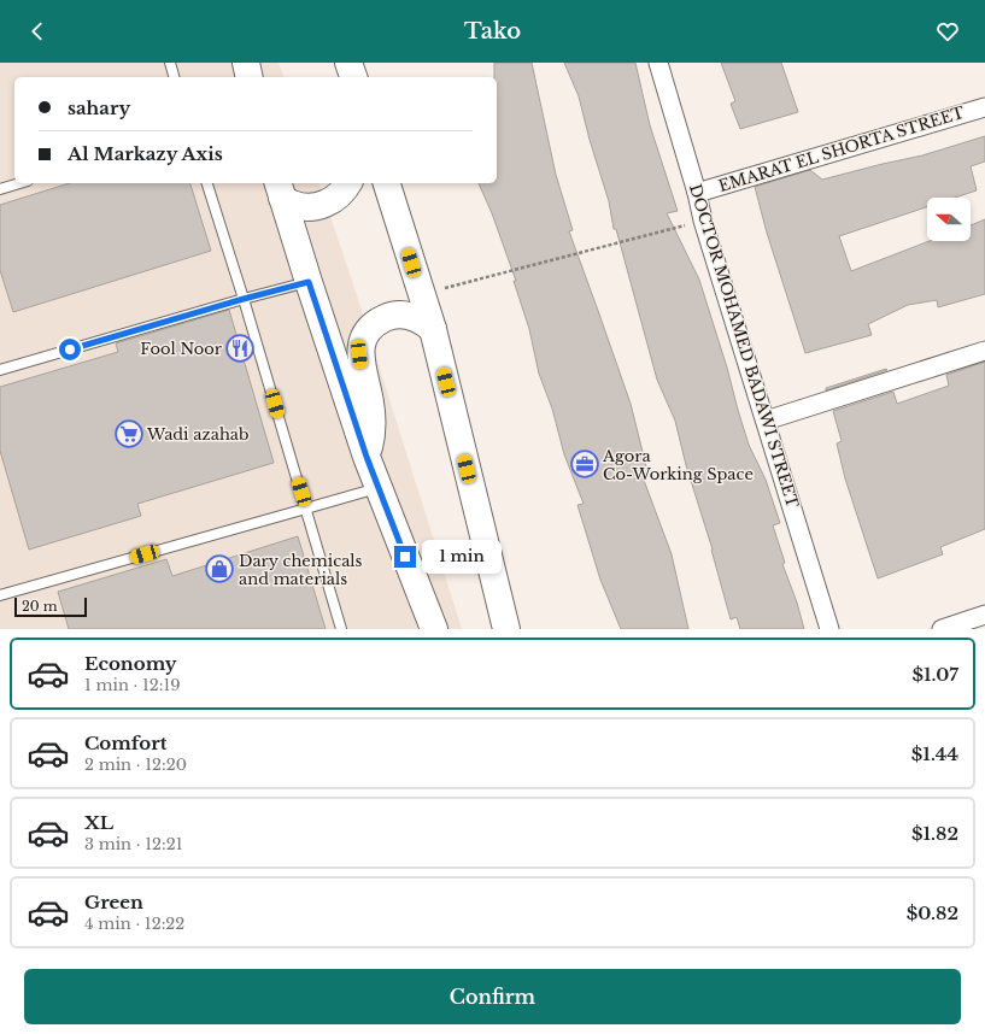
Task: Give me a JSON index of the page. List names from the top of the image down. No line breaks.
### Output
{"streets":{"street":["EMARAT EL SHORTA STREET","DOCTOR MOHAMED BADAWI STREET"]},"crossings":[["EMARAT EL SHORTA STREET","DOCTOR MOHAMED BADAWI STREET"]],"places":{"restaurant":["Fool Noor"],"supermarket":["Wadi azahab"],"office":["Agora Co-Working Space"],"shop":["Dary chemicals and materials"]},"scale_bar":"20 m","north":"left","page":{"header":"Tako","banner":["sahary","Al Markazy Axis"],"bubble":"1 min","scale":"20 m","list":[{"name":"Economy","note":"1 min · 12:19","value":"$1.07"},{"name":"Comfort","note":"2 min · 12:20","value":"$1.44"},{"name":"XL","note":"3 min · 12:21","value":"$1.82"},{"name":"Green","note":"4 min · 12:22","value":"$0.82"}],"buttons":"Confirm"}}
